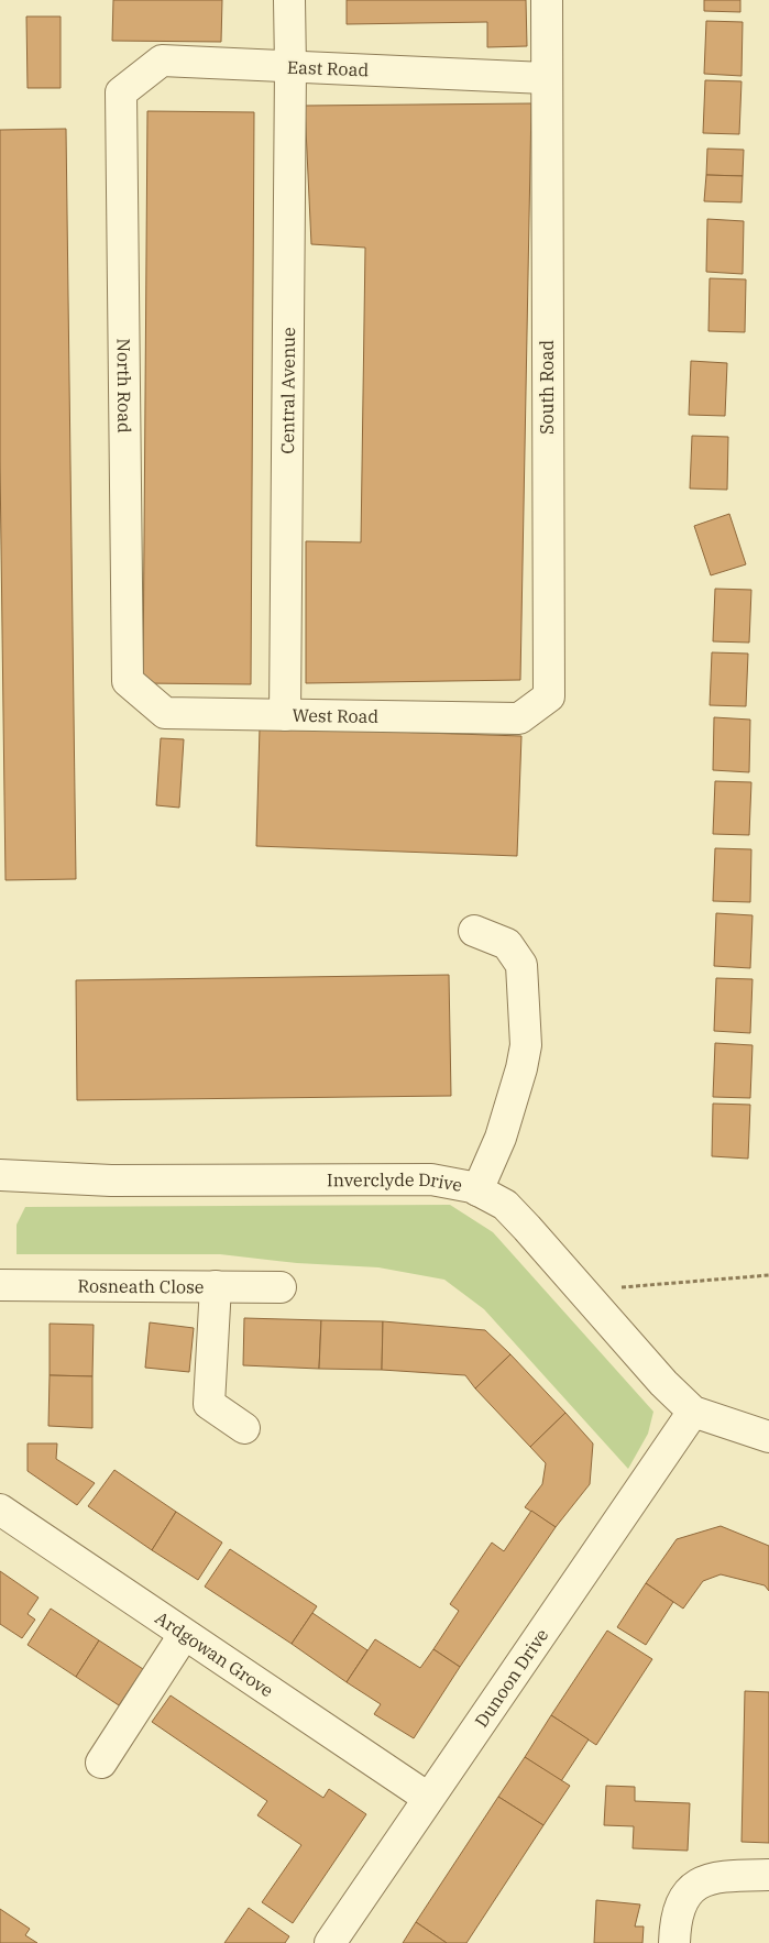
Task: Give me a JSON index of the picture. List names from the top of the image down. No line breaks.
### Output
{"streets":{"street":["East Road","North Road","South Road","Central Avenue","West Road","Inverclyde Drive","Rosneath Close","Ardgowan Grove","Dunoon Drive"]},"crossings":[["East Road","North Road"],["East Road","South Road"],["East Road","Central Avenue"],["North Road","West Road"],["South Road","West Road"],["Central Avenue","West Road"],["Inverclyde Drive","Dunoon Drive"],["Ardgowan Grove","Dunoon Drive"]]}
